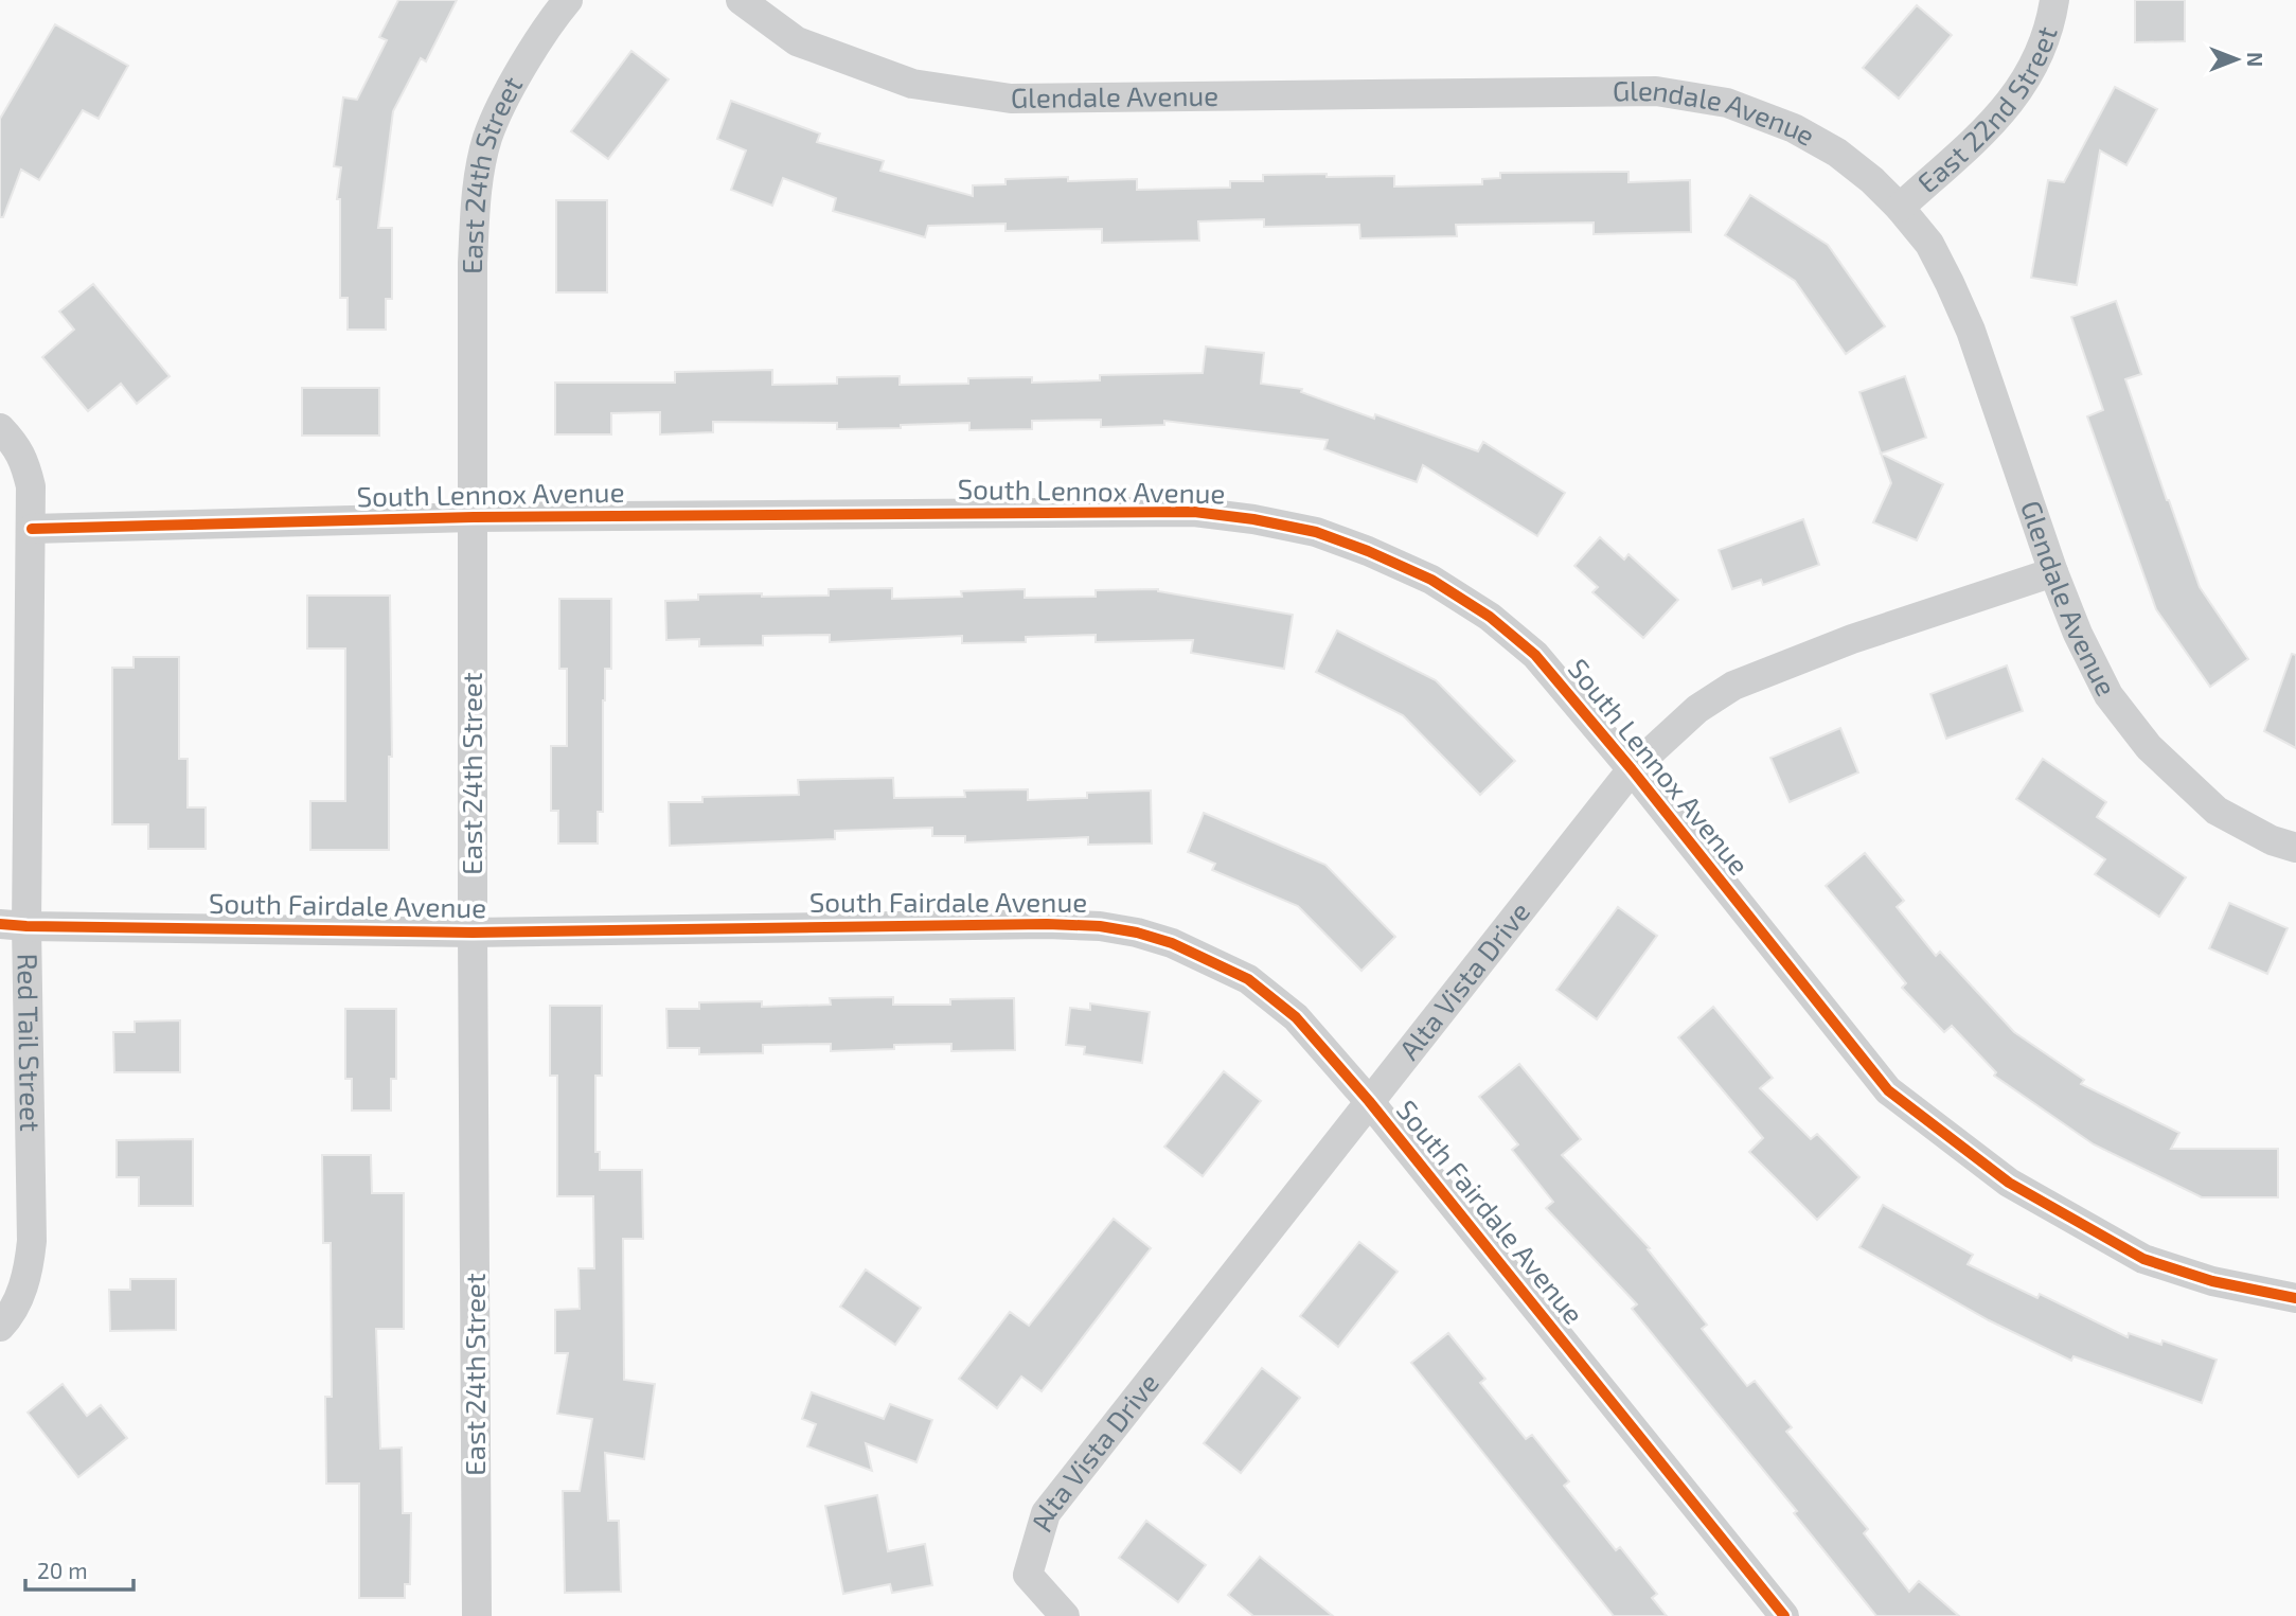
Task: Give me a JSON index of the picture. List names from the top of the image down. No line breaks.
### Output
{"streets":{"street":["Glendale Avenue","East 22nd Street","East 24th Street","South Lennox Avenue","South Fairdale Avenue","Alta Vista Drive","Red Tail Street"]},"crossings":[["Glendale Avenue","East 22nd Street"],["Glendale Avenue","Alta Vista Drive"],["East 24th Street","South Lennox Avenue"],["East 24th Street","South Fairdale Avenue"],["South Lennox Avenue","Alta Vista Drive"],["South Lennox Avenue","Red Tail Street"],["South Fairdale Avenue","Alta Vista Drive"],["South Fairdale Avenue","Red Tail Street"]],"scale_bar":"20 m","north":"right"}
